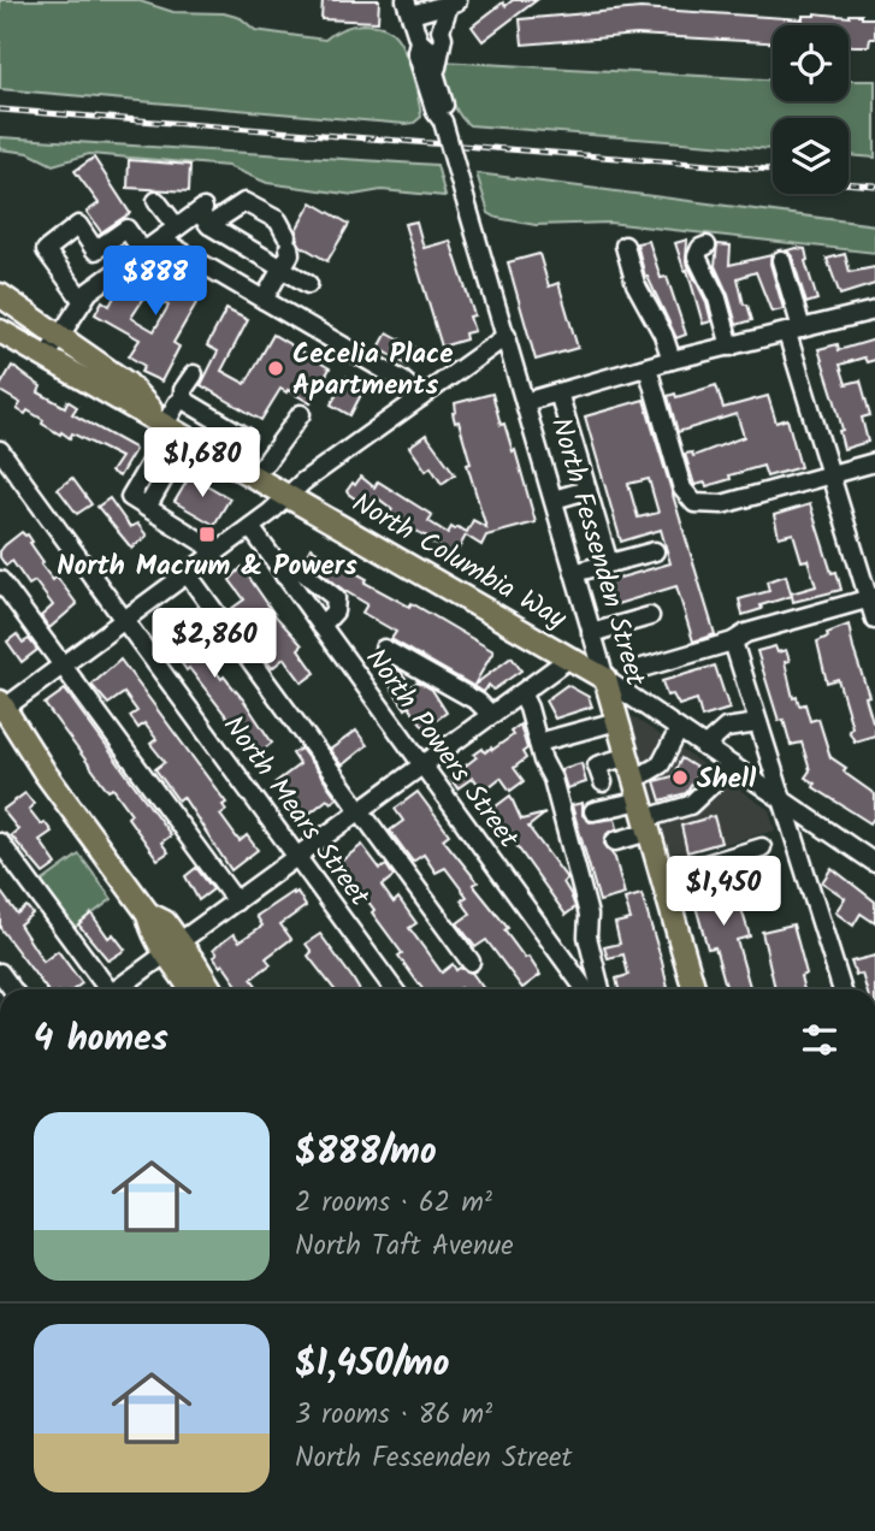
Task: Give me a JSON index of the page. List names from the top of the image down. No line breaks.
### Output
{"streets":{"main road":["North Fessenden Street","North Columbia Way"],"street":["North Powers Street","North Mears Street"]},"crossings":[["North Fessenden Street","North Columbia Way"]],"places":{"other":["Cecelia Place Apartments","Shell"],"transit":["North Macrum & Powers"]},"page":{"price":["$888","$1,680","$2,860","$1,450"],"heading":"4 homes","list":[{"name":"$888/mo","note":"2 rooms · 62 m² · North Taft Avenue"},{"name":"$1,450/mo","note":"3 rooms · 86 m² · North Fessenden Street"}]}}
